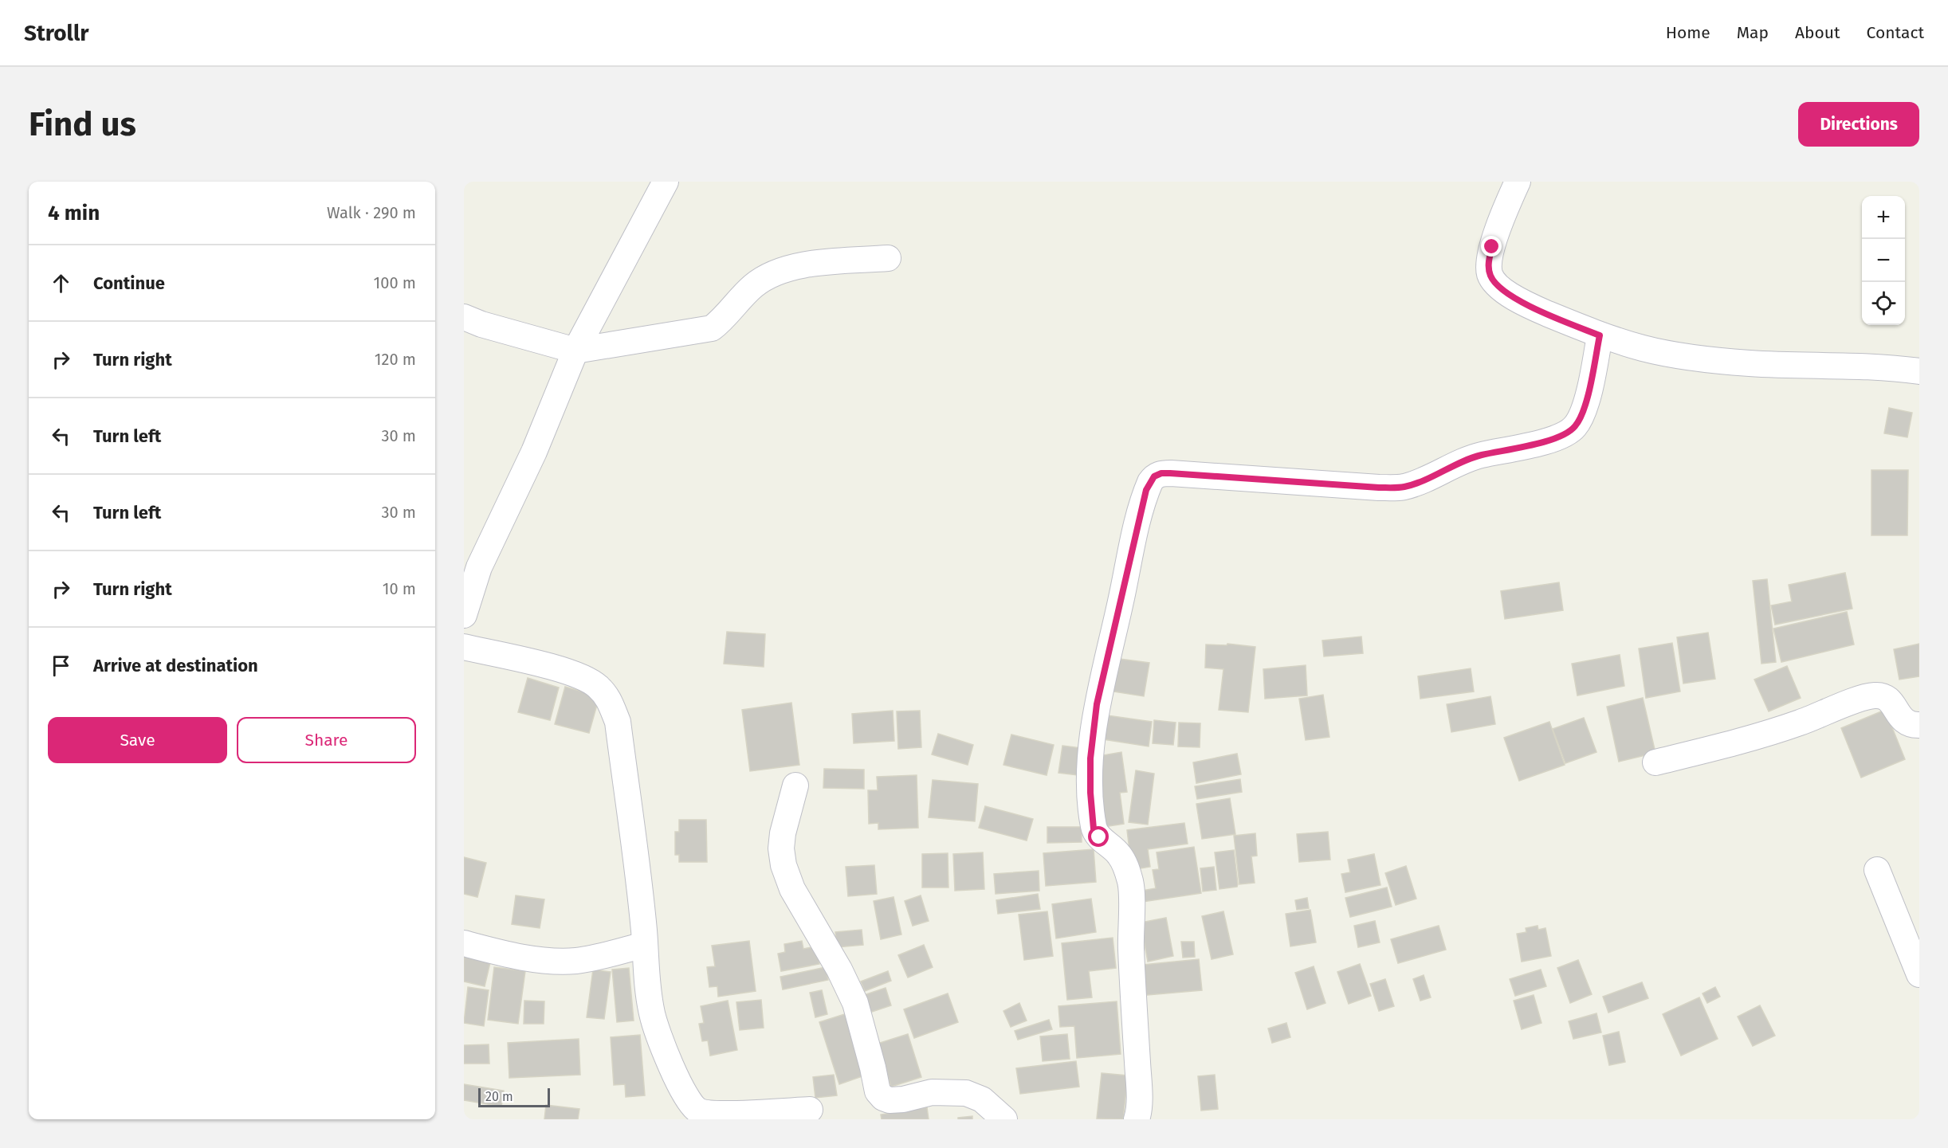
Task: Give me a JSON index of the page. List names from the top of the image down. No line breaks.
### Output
{"scale_bar":"20 m","page":{"header":"Strollr","nav":["Home","Map","About","Contact"],"buttons":["Directions",["Save","Share"]],"title":"Find us","heading":["4 min","Walk · 290 m"],"map_buttons":["+","−"],"list":[["Continue","100 m"],["Turn right","120 m"],["Turn left","30 m"],["Turn left","30 m"],["Turn right","10 m"],"Arrive at destination"],"scale":"20 m"}}
